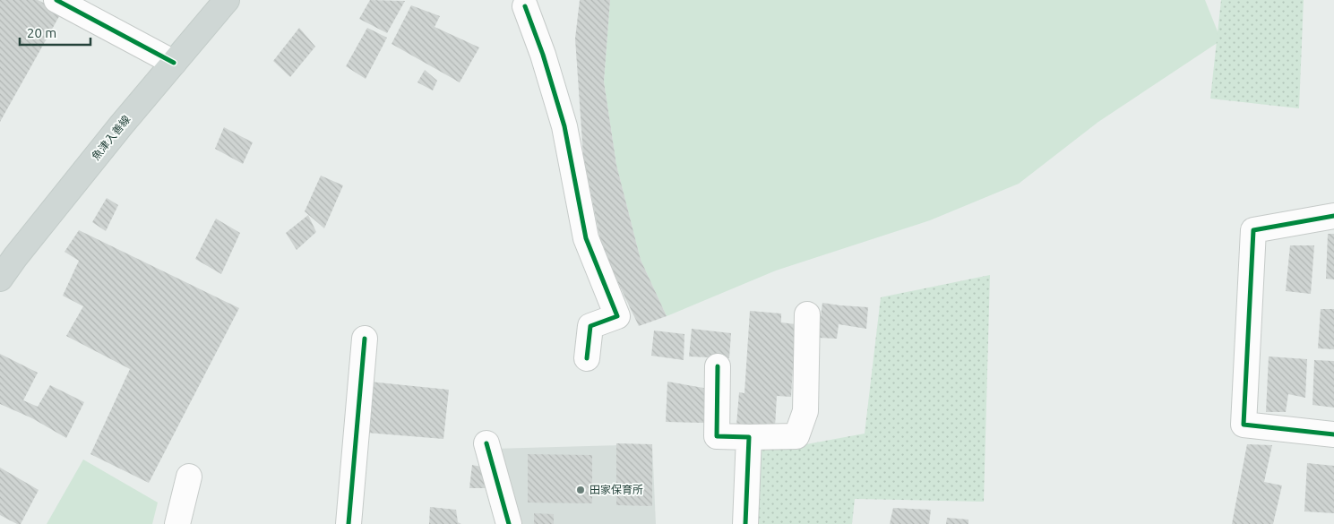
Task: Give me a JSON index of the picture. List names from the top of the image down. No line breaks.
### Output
{"streets":{"main road":["魚津入善線"]},"places":["田家保育所"],"scale_bar":"20 m"}
